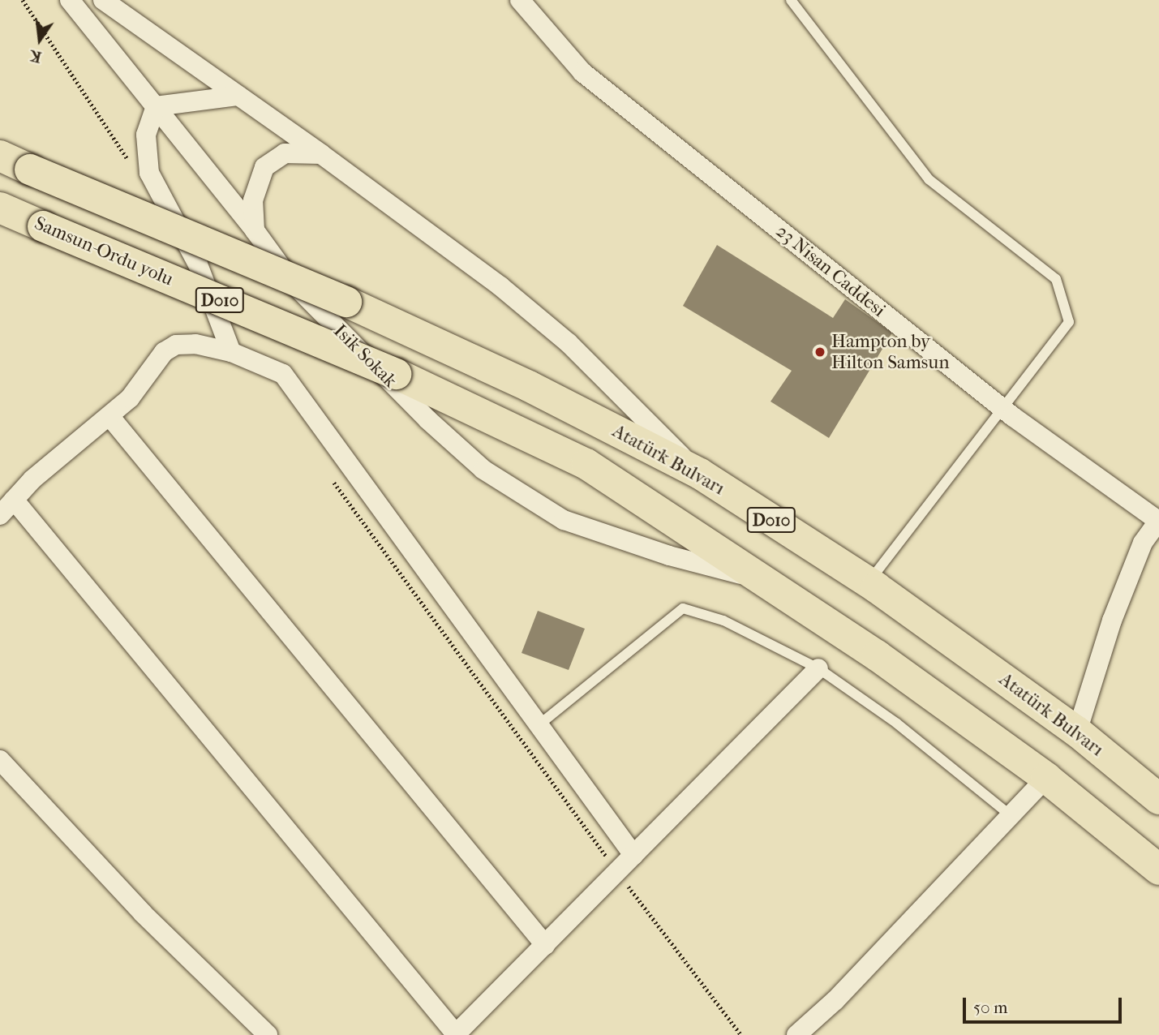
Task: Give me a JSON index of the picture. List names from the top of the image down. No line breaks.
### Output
{"streets":{"highway":["Samsun-Ordu yolu","D010","Atatürk Bulvarı"],"street":["23 Nisan Caddesi","Isik Sokak"]},"crossings":[["Samsun-Ordu yolu","D010"],["Samsun-Ordu yolu","Isik Sokak"],["D010","Isik Sokak"]],"places":["Hampton by Hilton Samsun"],"scale_bar":"50 m","north":"bottom"}
